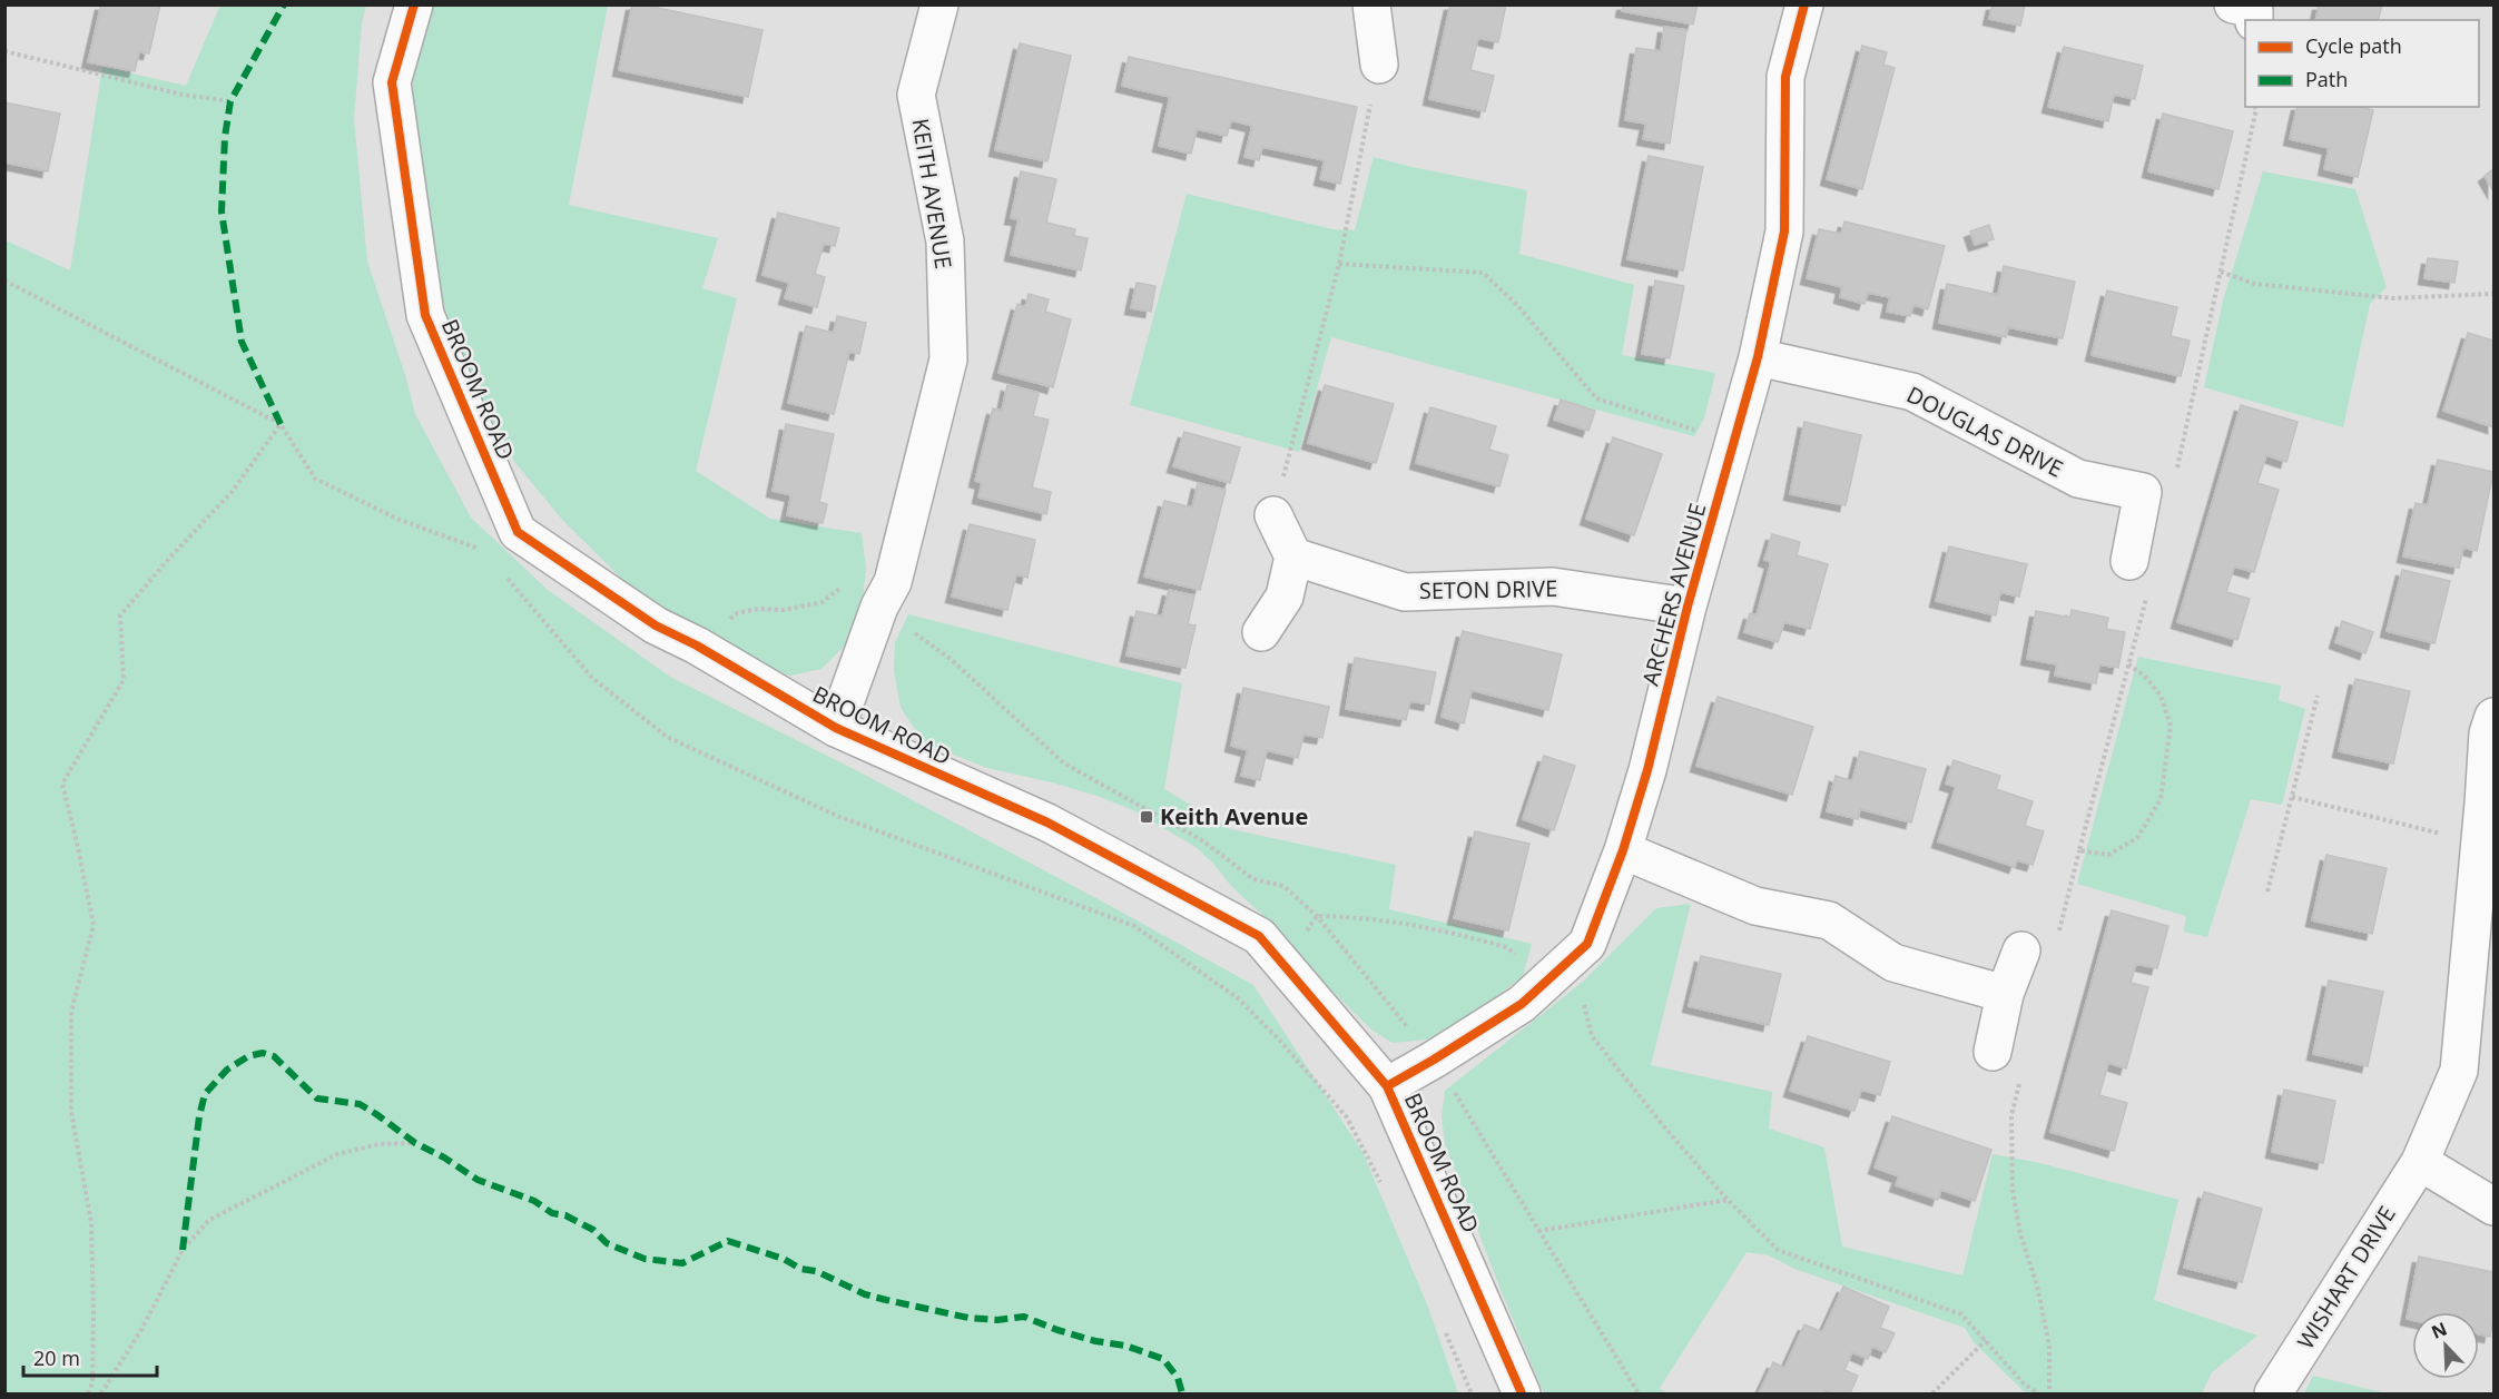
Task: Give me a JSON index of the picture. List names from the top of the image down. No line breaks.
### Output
{"streets":{"street":["KEITH AVENUE","BROOM ROAD","DOUGLAS DRIVE","SETON DRIVE","ARCHERS AVENUE","WISHART DRIVE"]},"crossings":[["KEITH AVENUE","BROOM ROAD"],["BROOM ROAD","ARCHERS AVENUE"],["DOUGLAS DRIVE","ARCHERS AVENUE"],["SETON DRIVE","ARCHERS AVENUE"]],"places":{"transit":["Keith Avenue"]},"legend":["Cycle path","Path"],"scale_bar":"20 m","north":"top left"}
